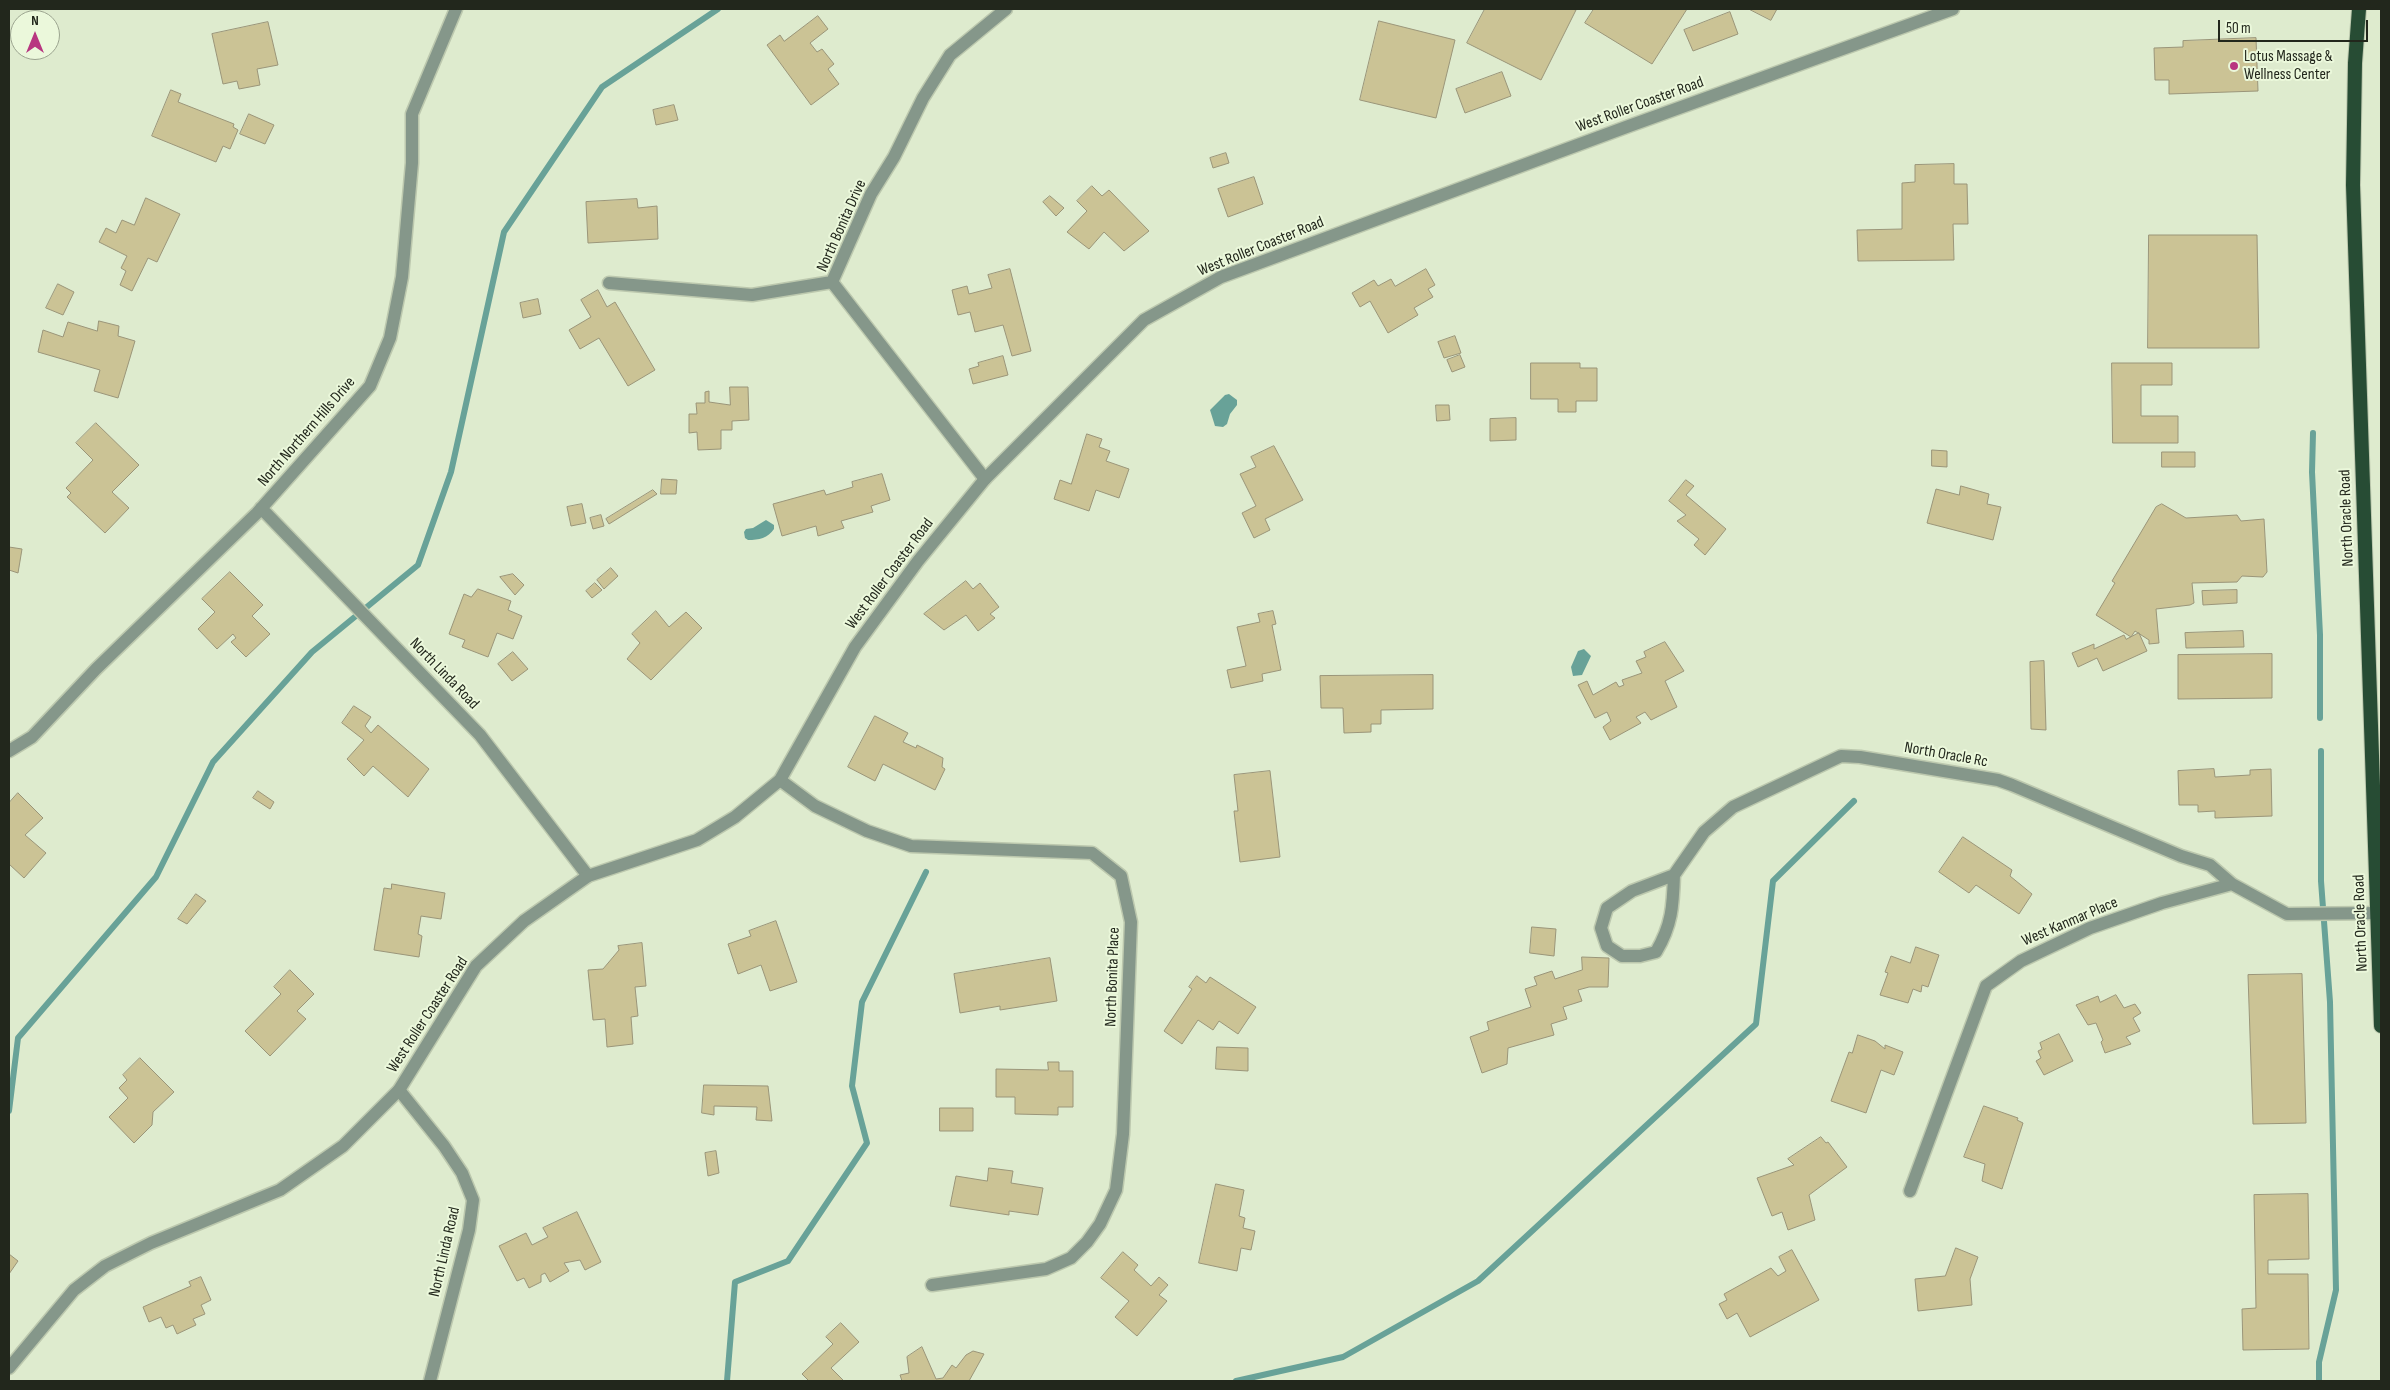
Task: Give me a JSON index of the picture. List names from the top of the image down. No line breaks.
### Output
{"streets":{"highway":["North Oracle Road"],"street":["West Roller Coaster Road","North Bonita Drive","North Northern Hills Drive","North Linda Road","North Oracle Rc","West Kanmar Place","North Bonita Place"]},"crossings":[["West Roller Coaster Road","North Bonita Drive"],["West Roller Coaster Road","North Linda Road"],["West Roller Coaster Road","North Bonita Place"],["North Northern Hills Drive","North Linda Road"],["North Oracle Rc","West Kanmar Place"]],"places":["Lotus Massage & Wellness Center"],"scale_bar":"50 m","north":"top"}
